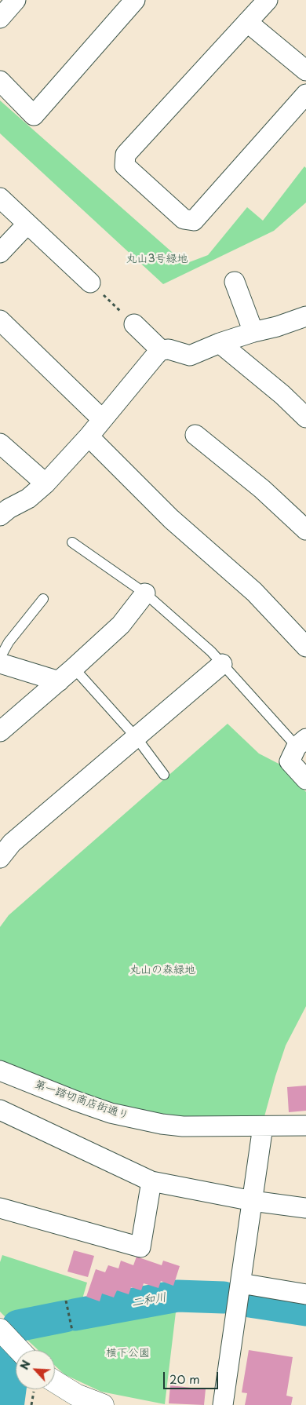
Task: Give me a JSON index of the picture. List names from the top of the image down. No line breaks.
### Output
{"streets":{"street":["第一踏切商店街通り"]},"water":["二和川"],"parks":["丸山3号緑地","丸山の森緑地","横下公園"],"scale_bar":"20 m","north":"top left"}
